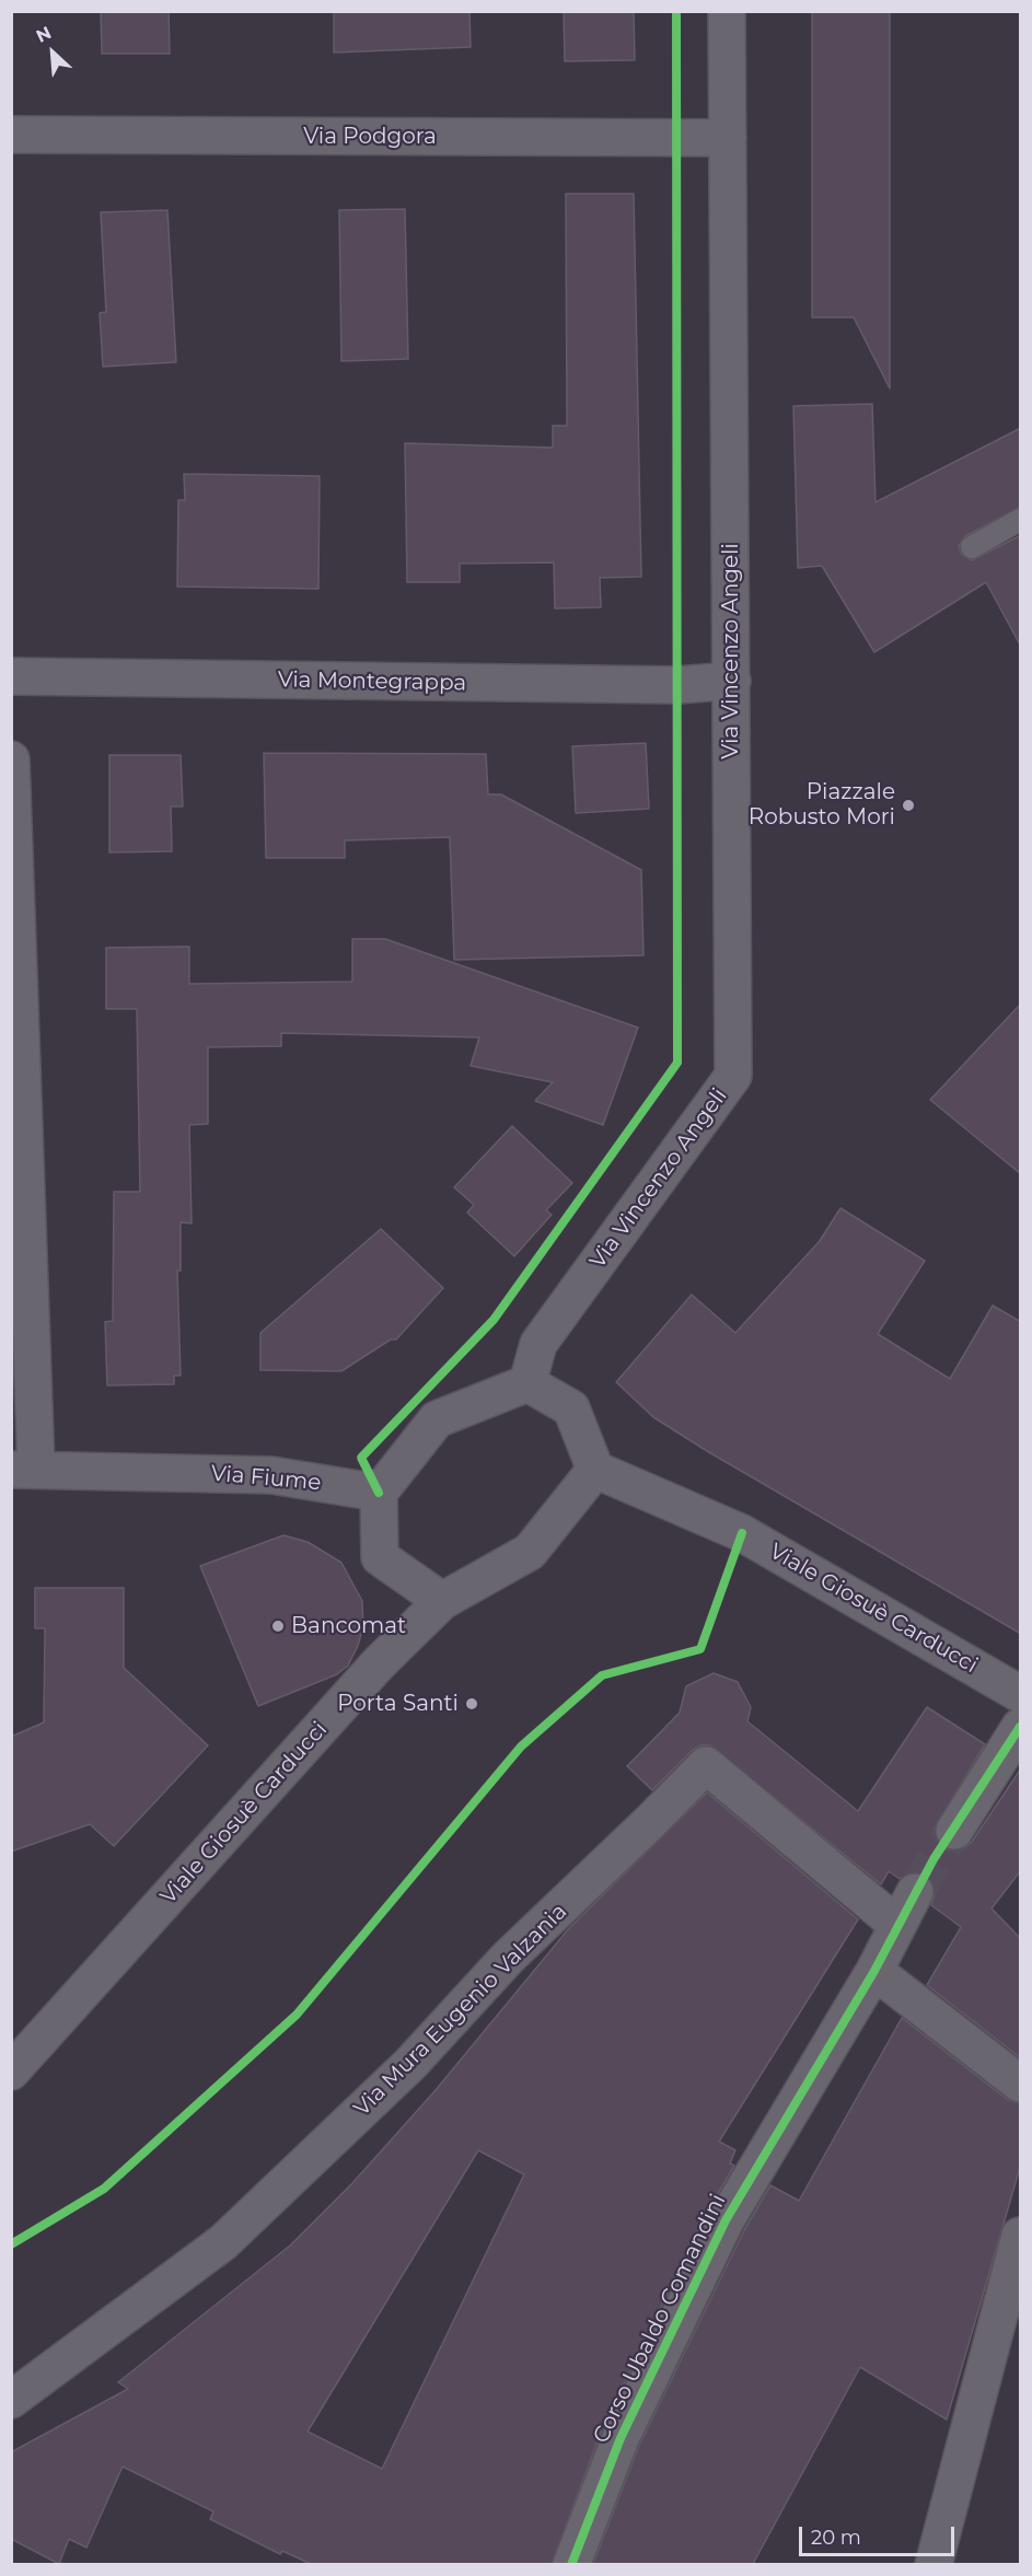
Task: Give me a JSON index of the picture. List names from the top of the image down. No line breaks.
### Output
{"streets":{"street":["Via Podgora","Via Vincenzo Angeli","Via Montegrappa","Via Fiume","Viale Giosuè Carducci","Via Mura Eugenio Valzania","Corso Ubaldo Comandini"]},"crossings":[["Via Podgora","Via Vincenzo Angeli"],["Via Vincenzo Angeli","Via Montegrappa"],["Via Vincenzo Angeli","Via Fiume"],["Via Vincenzo Angeli","Viale Giosuè Carducci"],["Via Fiume","Viale Giosuè Carducci"],["Via Mura Eugenio Valzania","Corso Ubaldo Comandini"]],"places":["Piazzale Robusto Mori","Bancomat","Porta Santi"],"scale_bar":"20 m","north":"top left"}
